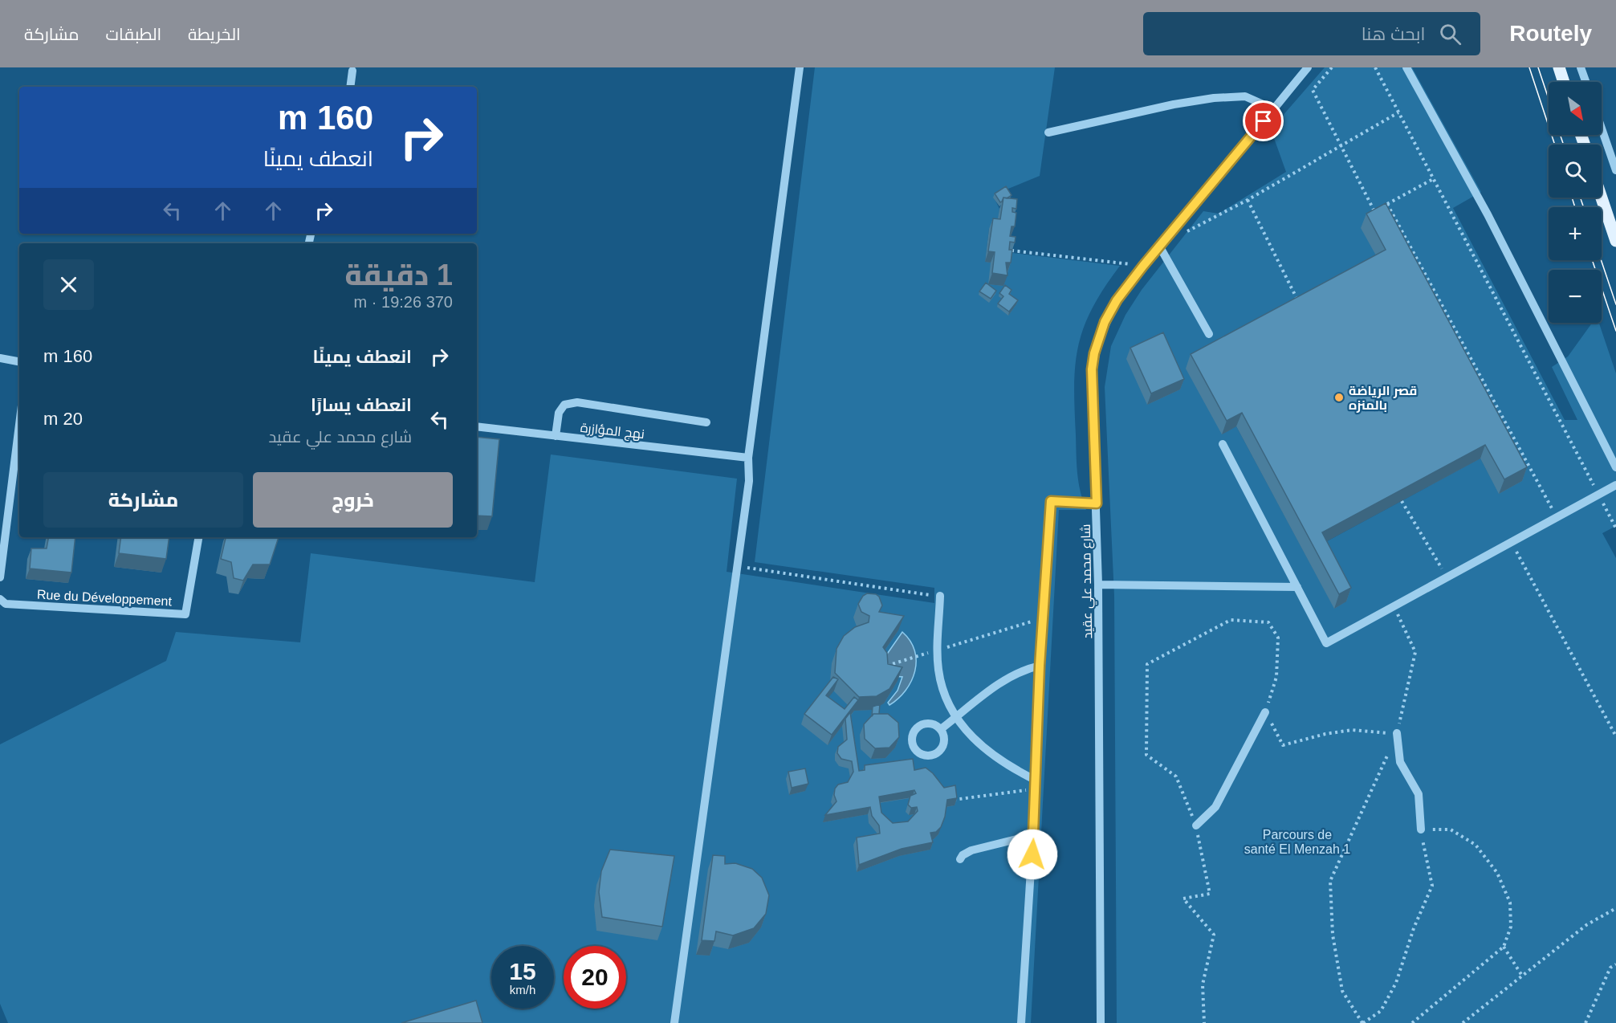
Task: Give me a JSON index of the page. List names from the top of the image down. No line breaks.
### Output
{"streets":{"street":["نهج المؤازرة","شارع محمد علي عقيد","Rue du Développement"]},"parks":["Parcours de santé El Menzah 1"],"places":["قصر الرياضة بالمنزه"],"north":"bottom right","page":{"header":"Routely","search":"ابحث هنا","nav":["الخريطة","الطبقات","مشاركة"],"map_buttons":["+","−"],"turn":["160 m","انعطف يمينًا"],"heading":["1 دقيقة","370 m · 19:26"],"list":[{"name":"انعطف يمينًا","value":"160 m"},{"name":"انعطف يسارًا","note":"شارع محمد علي عقيد","value":"20 m"}],"buttons":["خروج","مشاركة"],"speed":"15 km/h","limit":"20"}}
